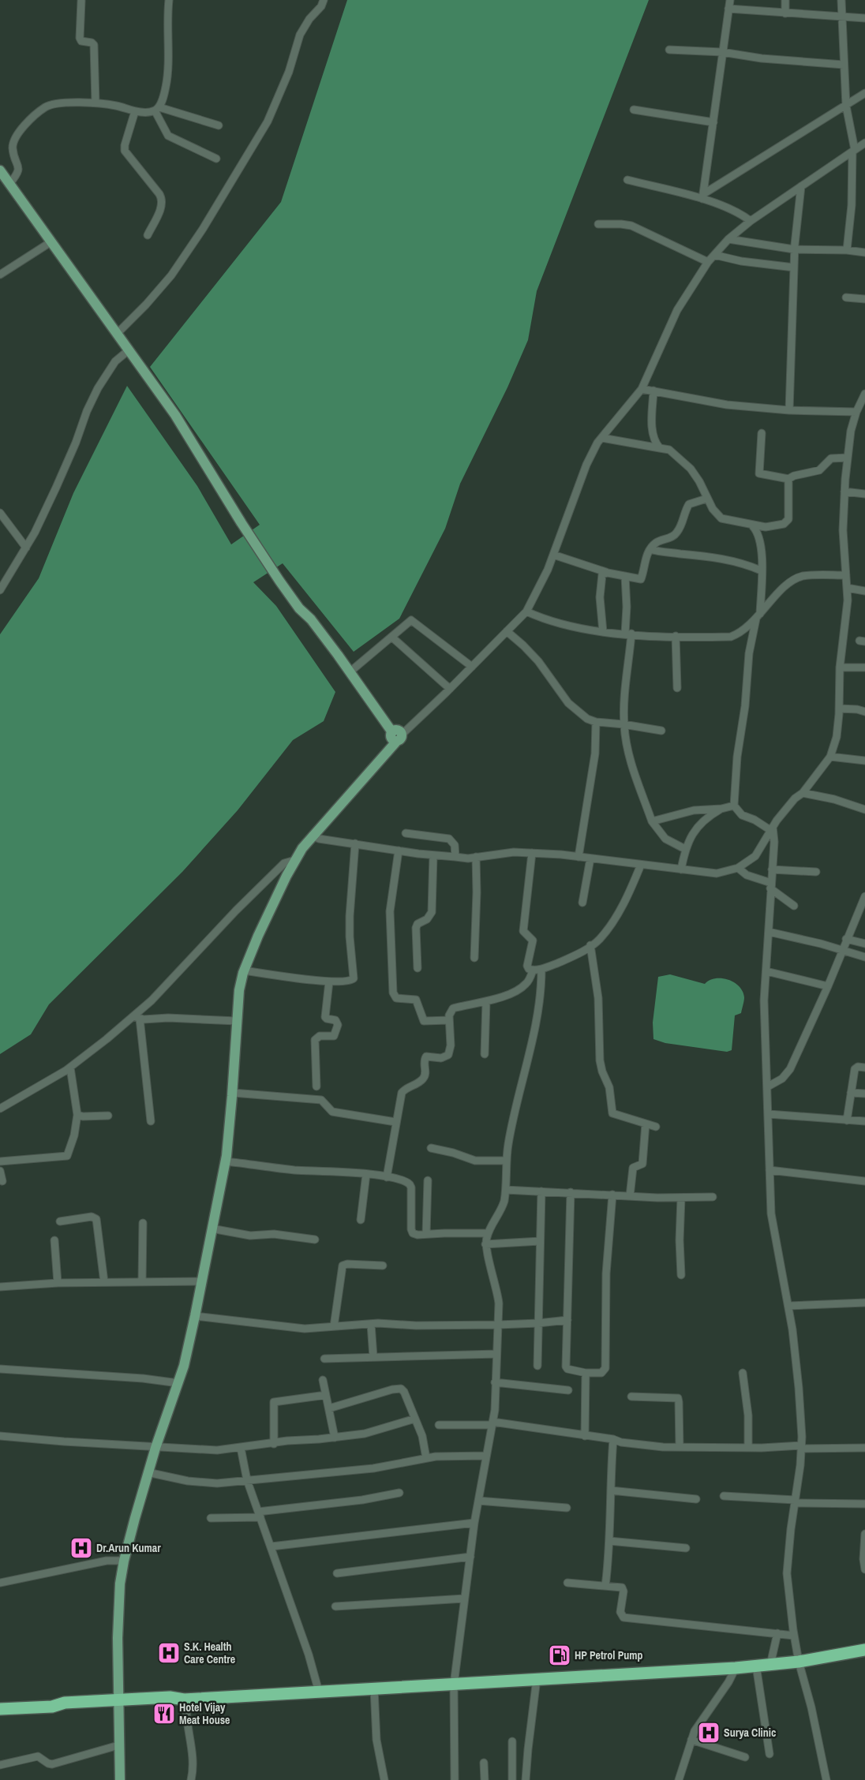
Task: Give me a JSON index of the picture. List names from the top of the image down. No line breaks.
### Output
{"places":{"hospital":["Dr.Arun Kumar","S.K. Health Care Centre","Surya Clinic"],"fuel station":["HP Petrol Pump"],"restaurant":["Hotel Vijay Meat House"]}}
